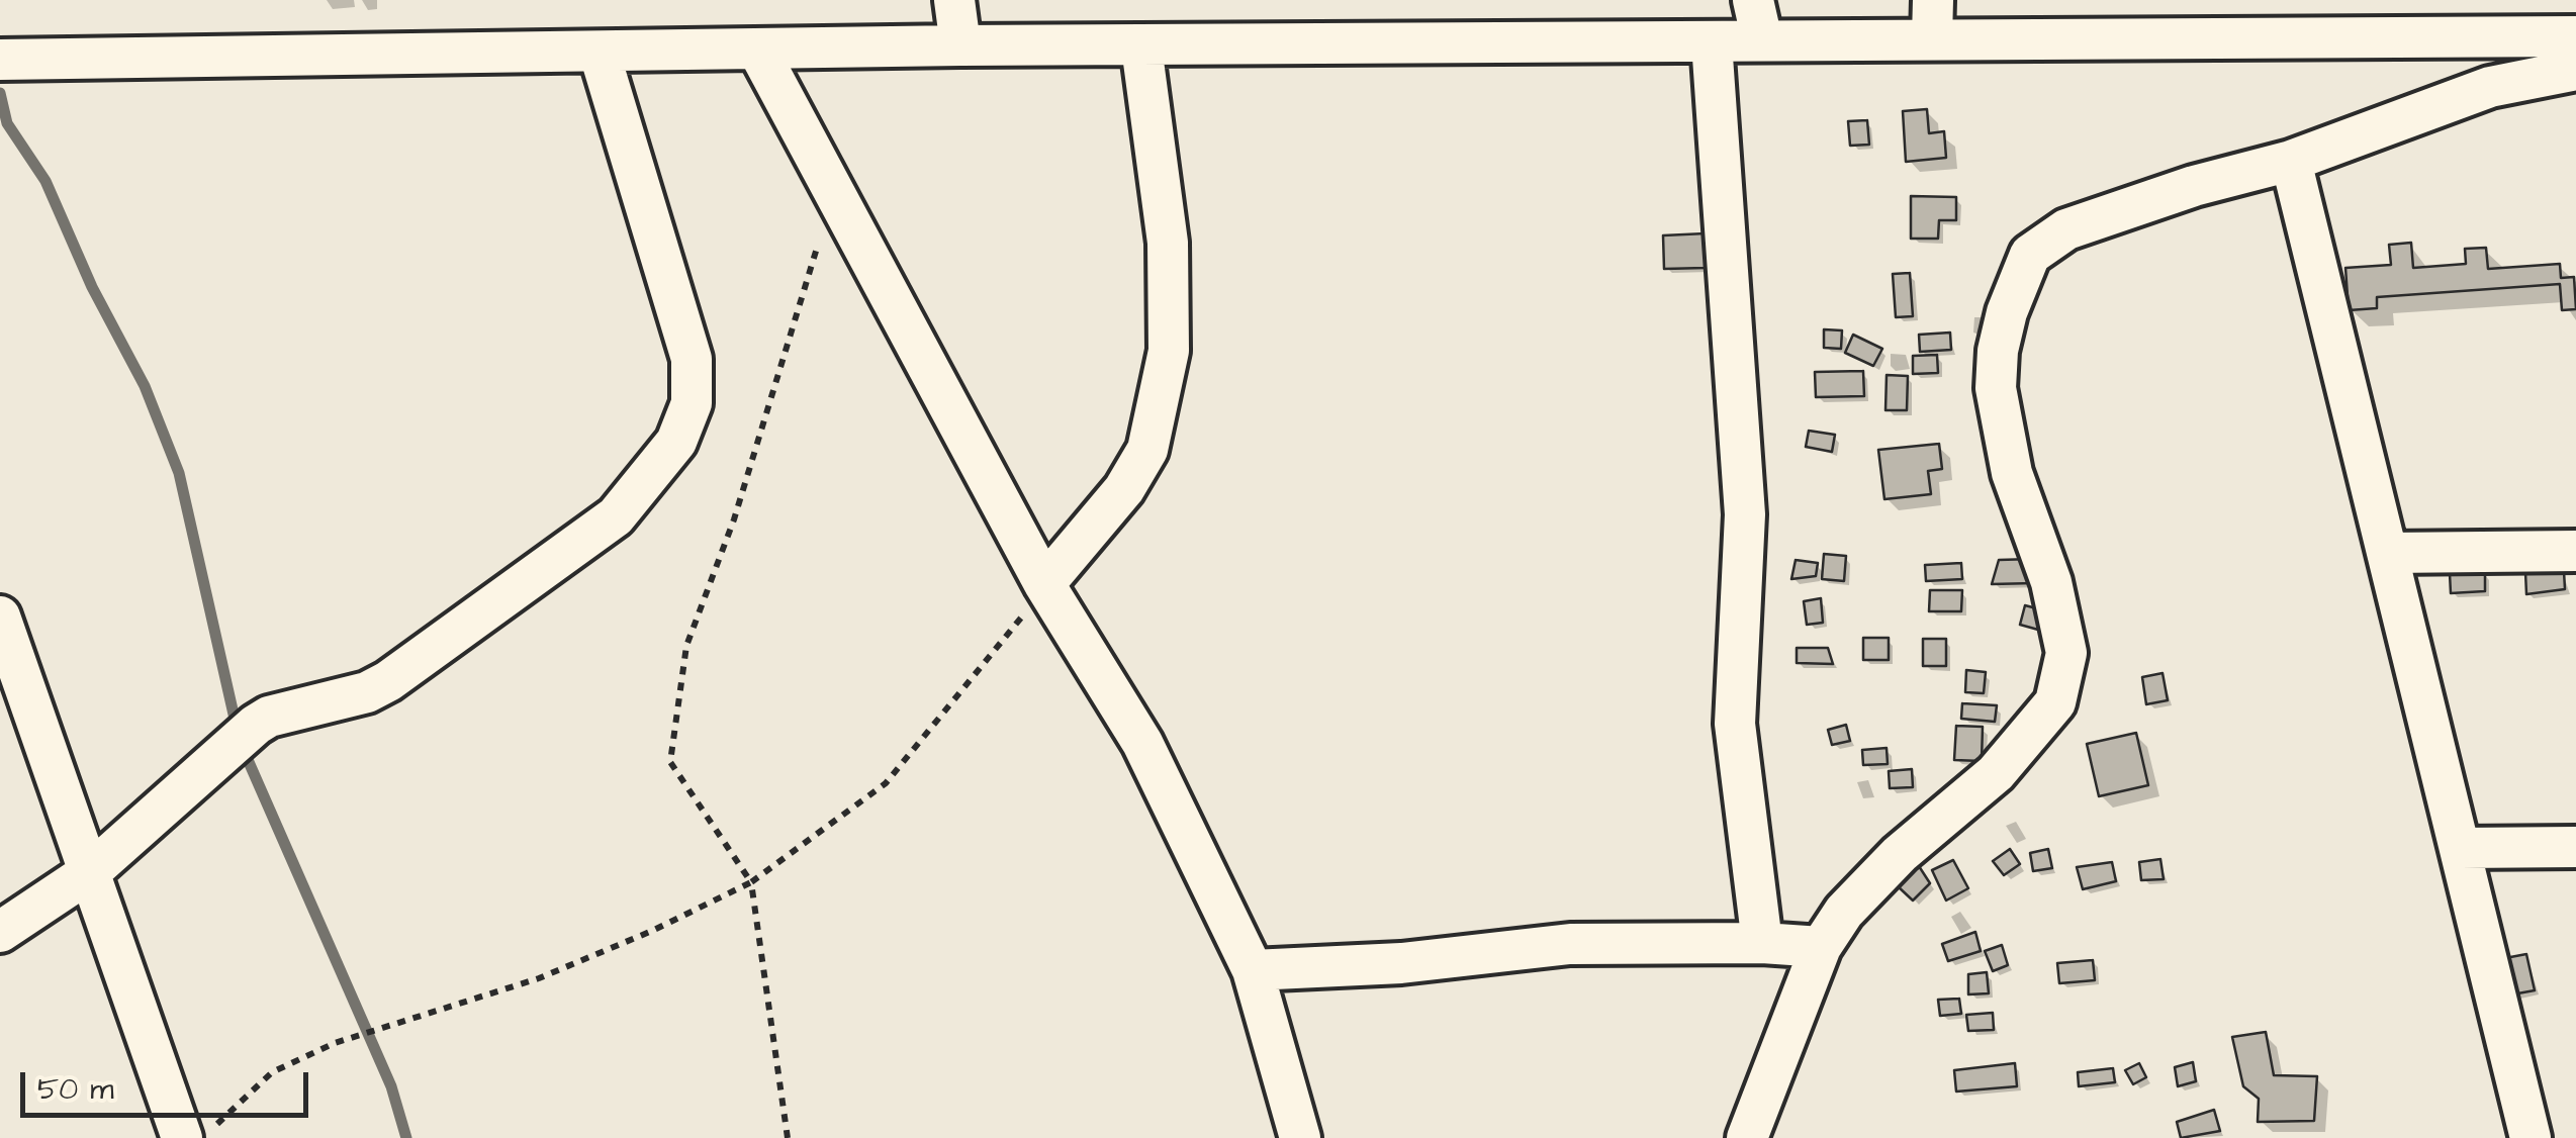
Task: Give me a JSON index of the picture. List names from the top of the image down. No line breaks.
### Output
{"scale_bar":"50 m"}
